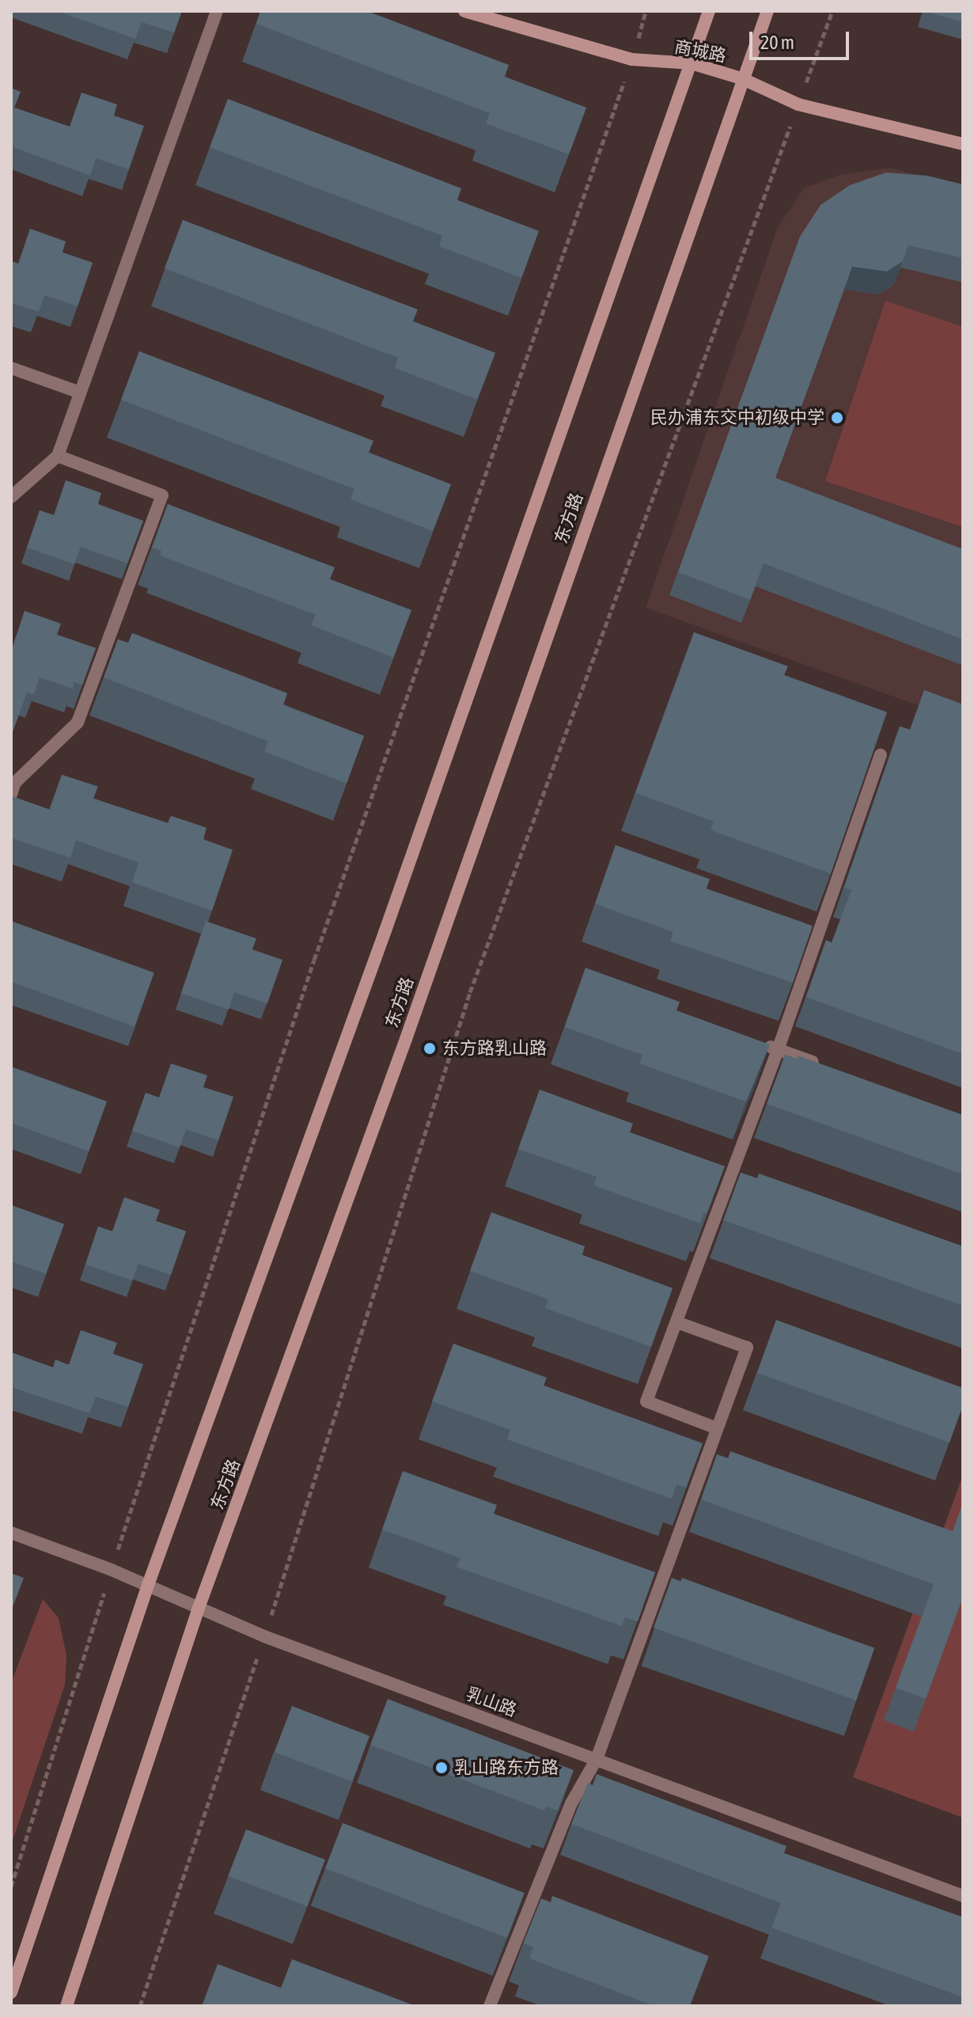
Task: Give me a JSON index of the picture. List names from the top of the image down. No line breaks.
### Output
{"streets":{"main road":["商城路","东方路"],"street":["乳山路"]},"crossings":[["商城路","东方路"],["东方路","乳山路"]],"places":["民办浦东交中初级中学","东方路乳山路","乳山路东方路"],"scale_bar":"20 m"}
